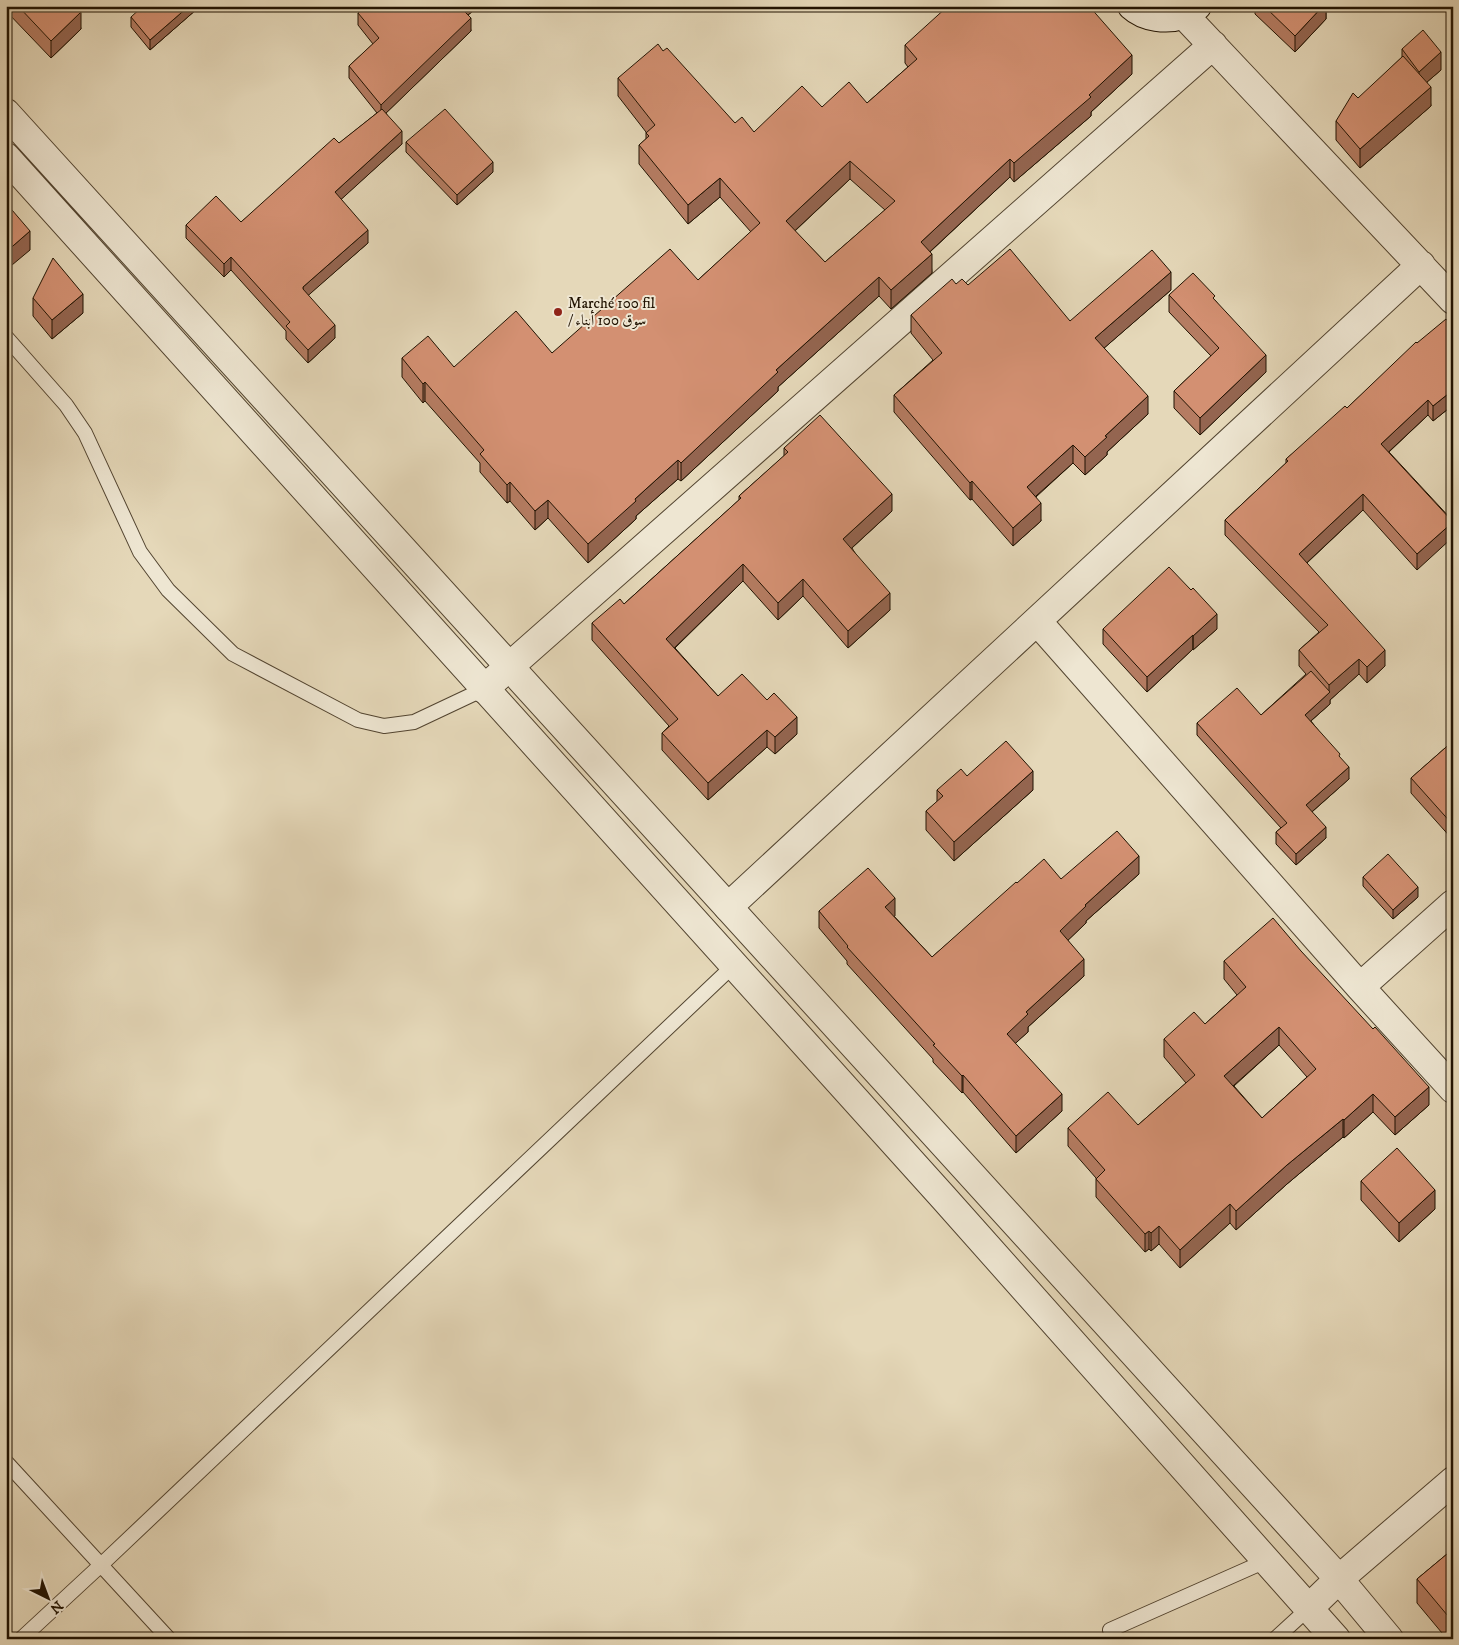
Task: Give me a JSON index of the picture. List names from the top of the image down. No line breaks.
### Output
{"places":["Marché 100 fil / سوق 100 أبناء"],"north":"bottom right"}
